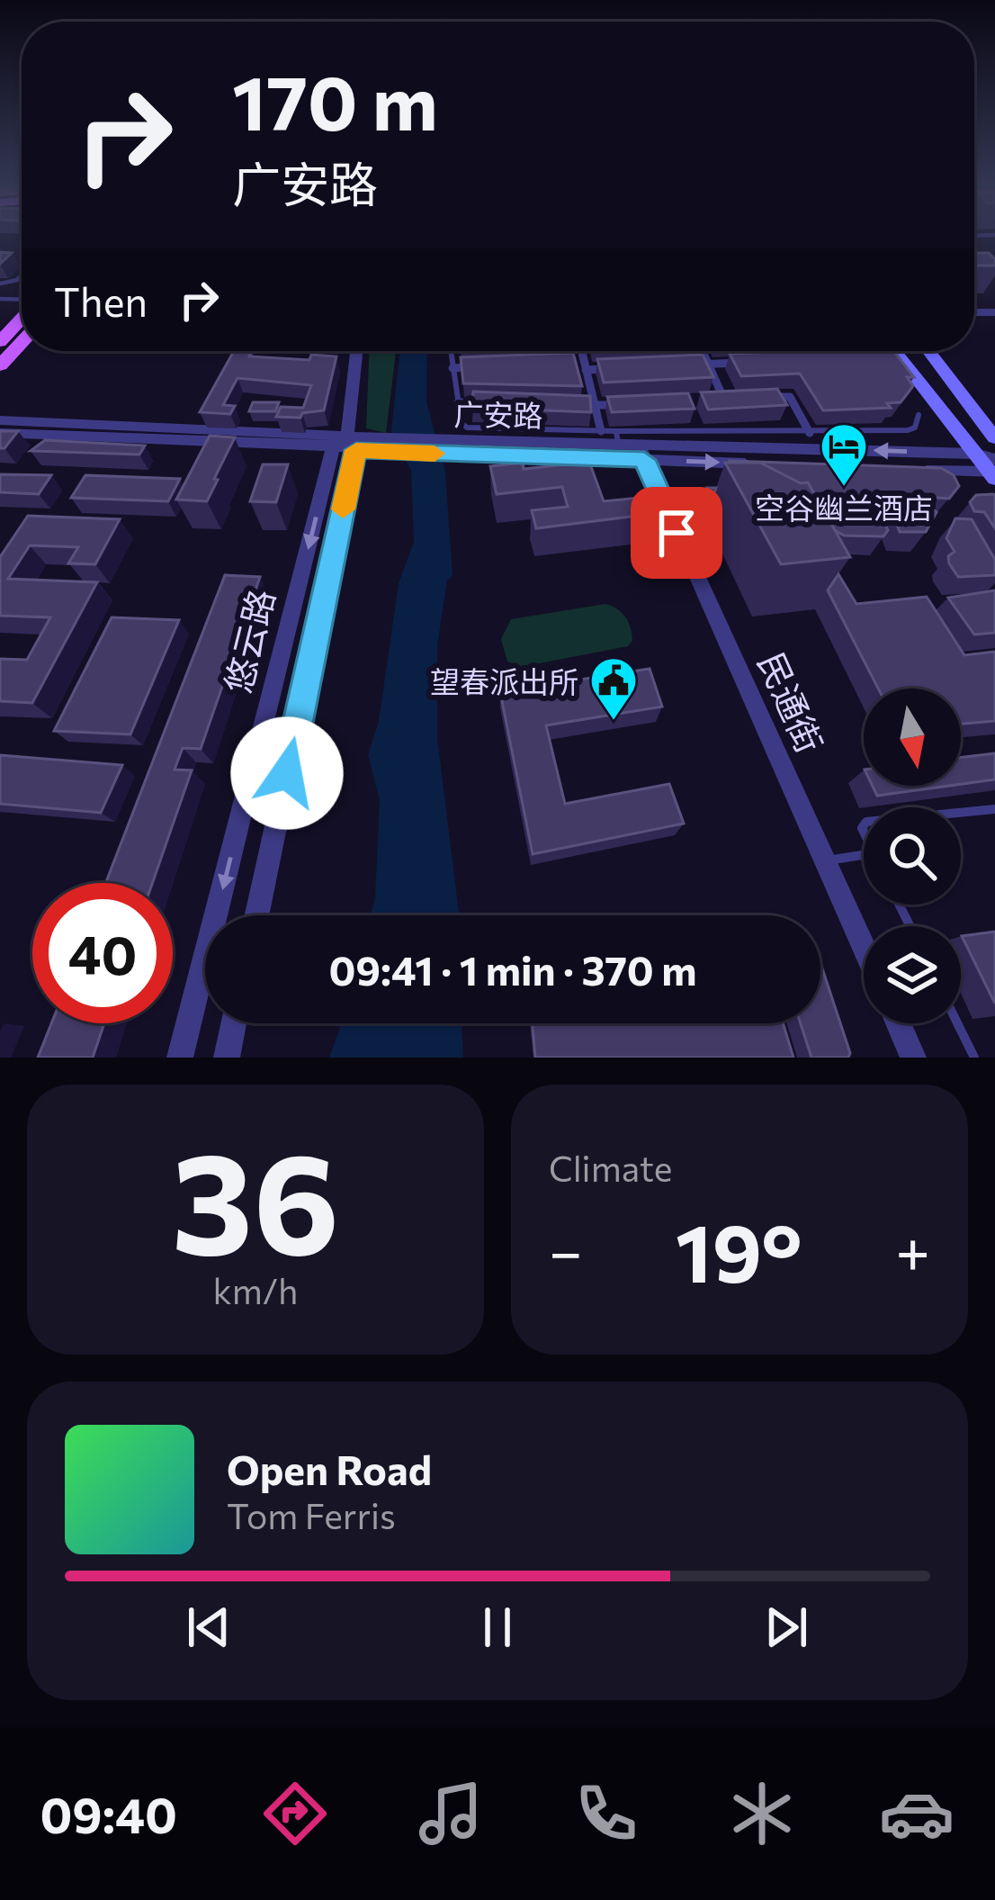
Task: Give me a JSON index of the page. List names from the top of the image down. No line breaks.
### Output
{"streets":{"street":["广安路","悠云路","民通街"]},"crossings":[["广安路","悠云路"],["广安路","民通街"]],"places":{"hotel":["空谷幽兰酒店"],"public building":["望春派出所"]},"north":"bottom","page":{"turn":["170 m","广安路"],"then":"Then","limit":"40","trip":"09:41 · 1 min · 370 m","tile":[["36","km/h"],"Climate"],"heat":["−","19°","+"],"song":["Open Road","Tom Ferris"],"tabs":"09:40"}}
